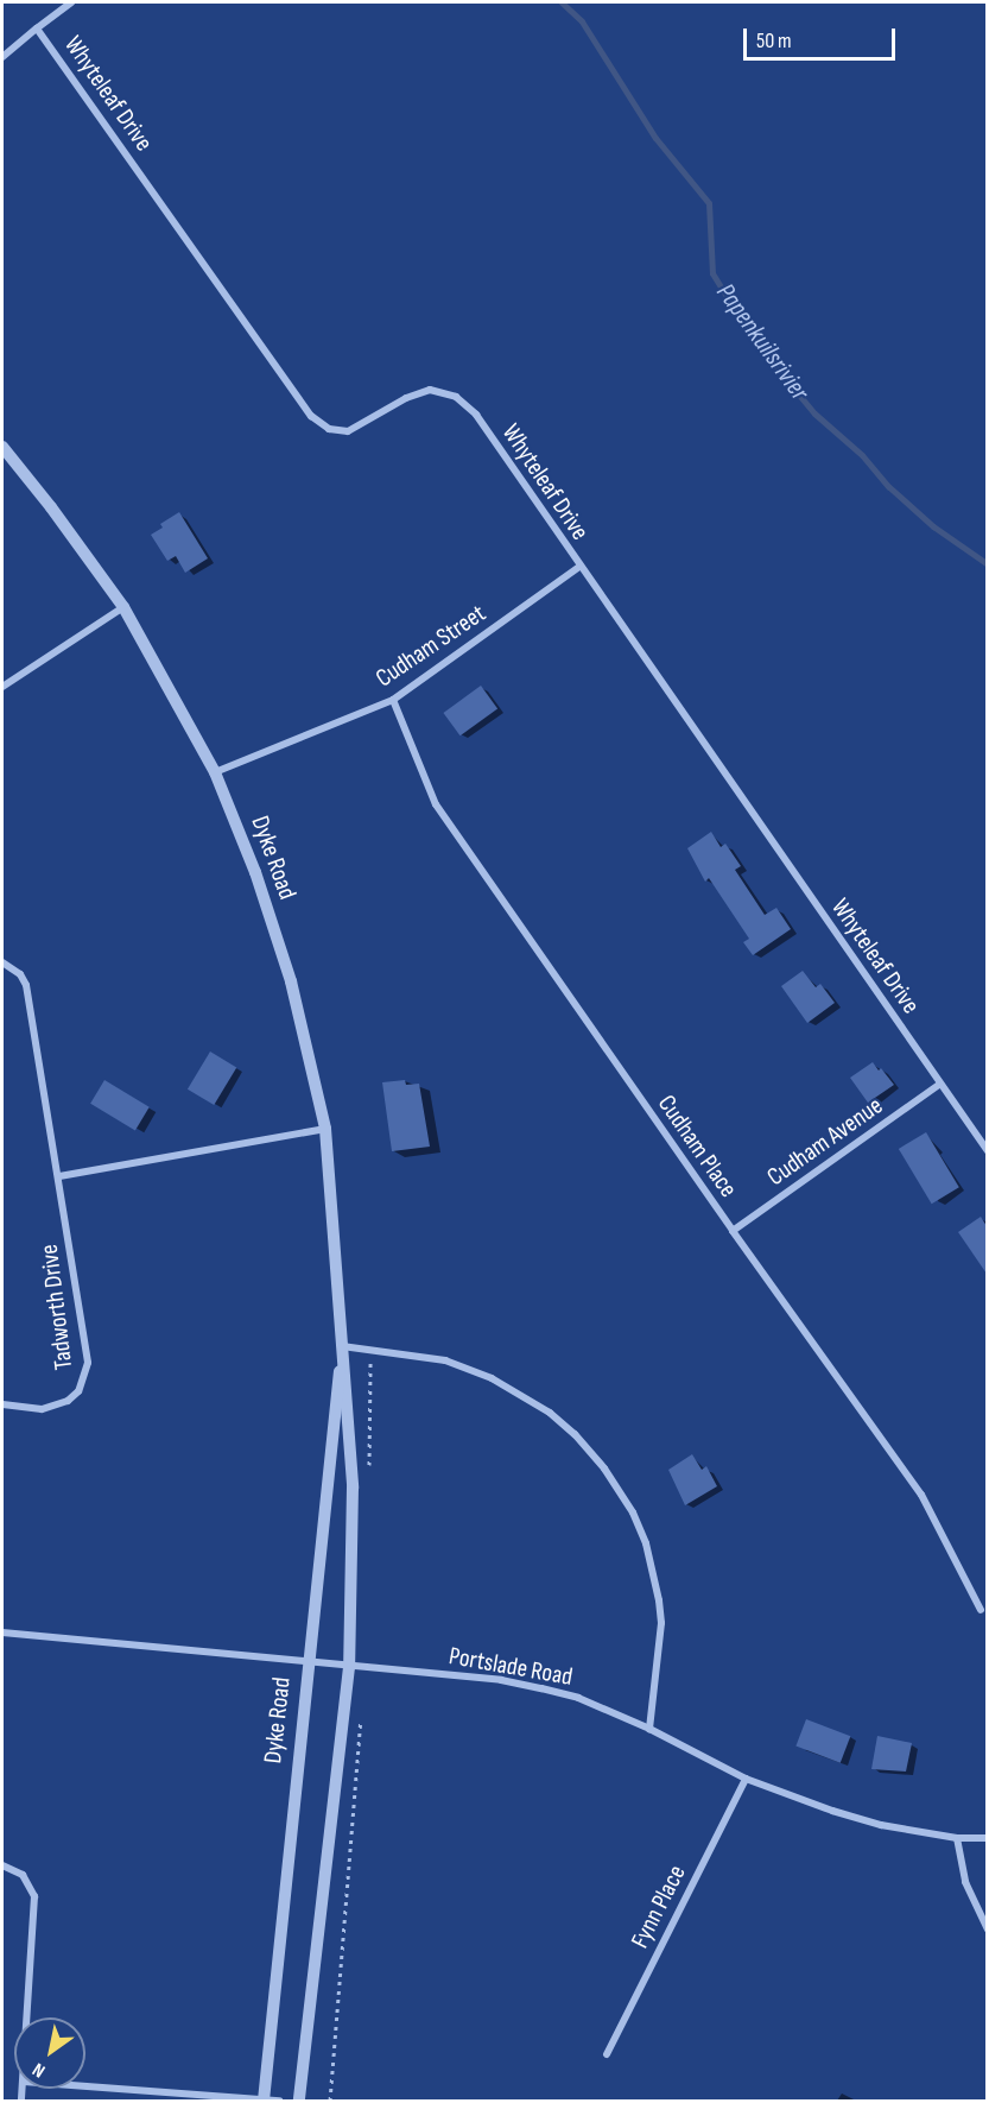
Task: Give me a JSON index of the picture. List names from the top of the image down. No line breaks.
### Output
{"streets":{"street":["Whyteleaf Drive","Cudham Street","Dyke Road","Cudham Avenue","Cudham Place","Tadworth Drive","Portslade Road","Fynn Place"]},"crossings":[["Whyteleaf Drive","Cudham Street"],["Whyteleaf Drive","Cudham Avenue"],["Cudham Street","Dyke Road"],["Cudham Street","Cudham Place"],["Dyke Road","Portslade Road"],["Cudham Avenue","Cudham Place"],["Portslade Road","Fynn Place"]],"water":["Papenkuilsrivier"],"scale_bar":"50 m","north":"bottom left"}
